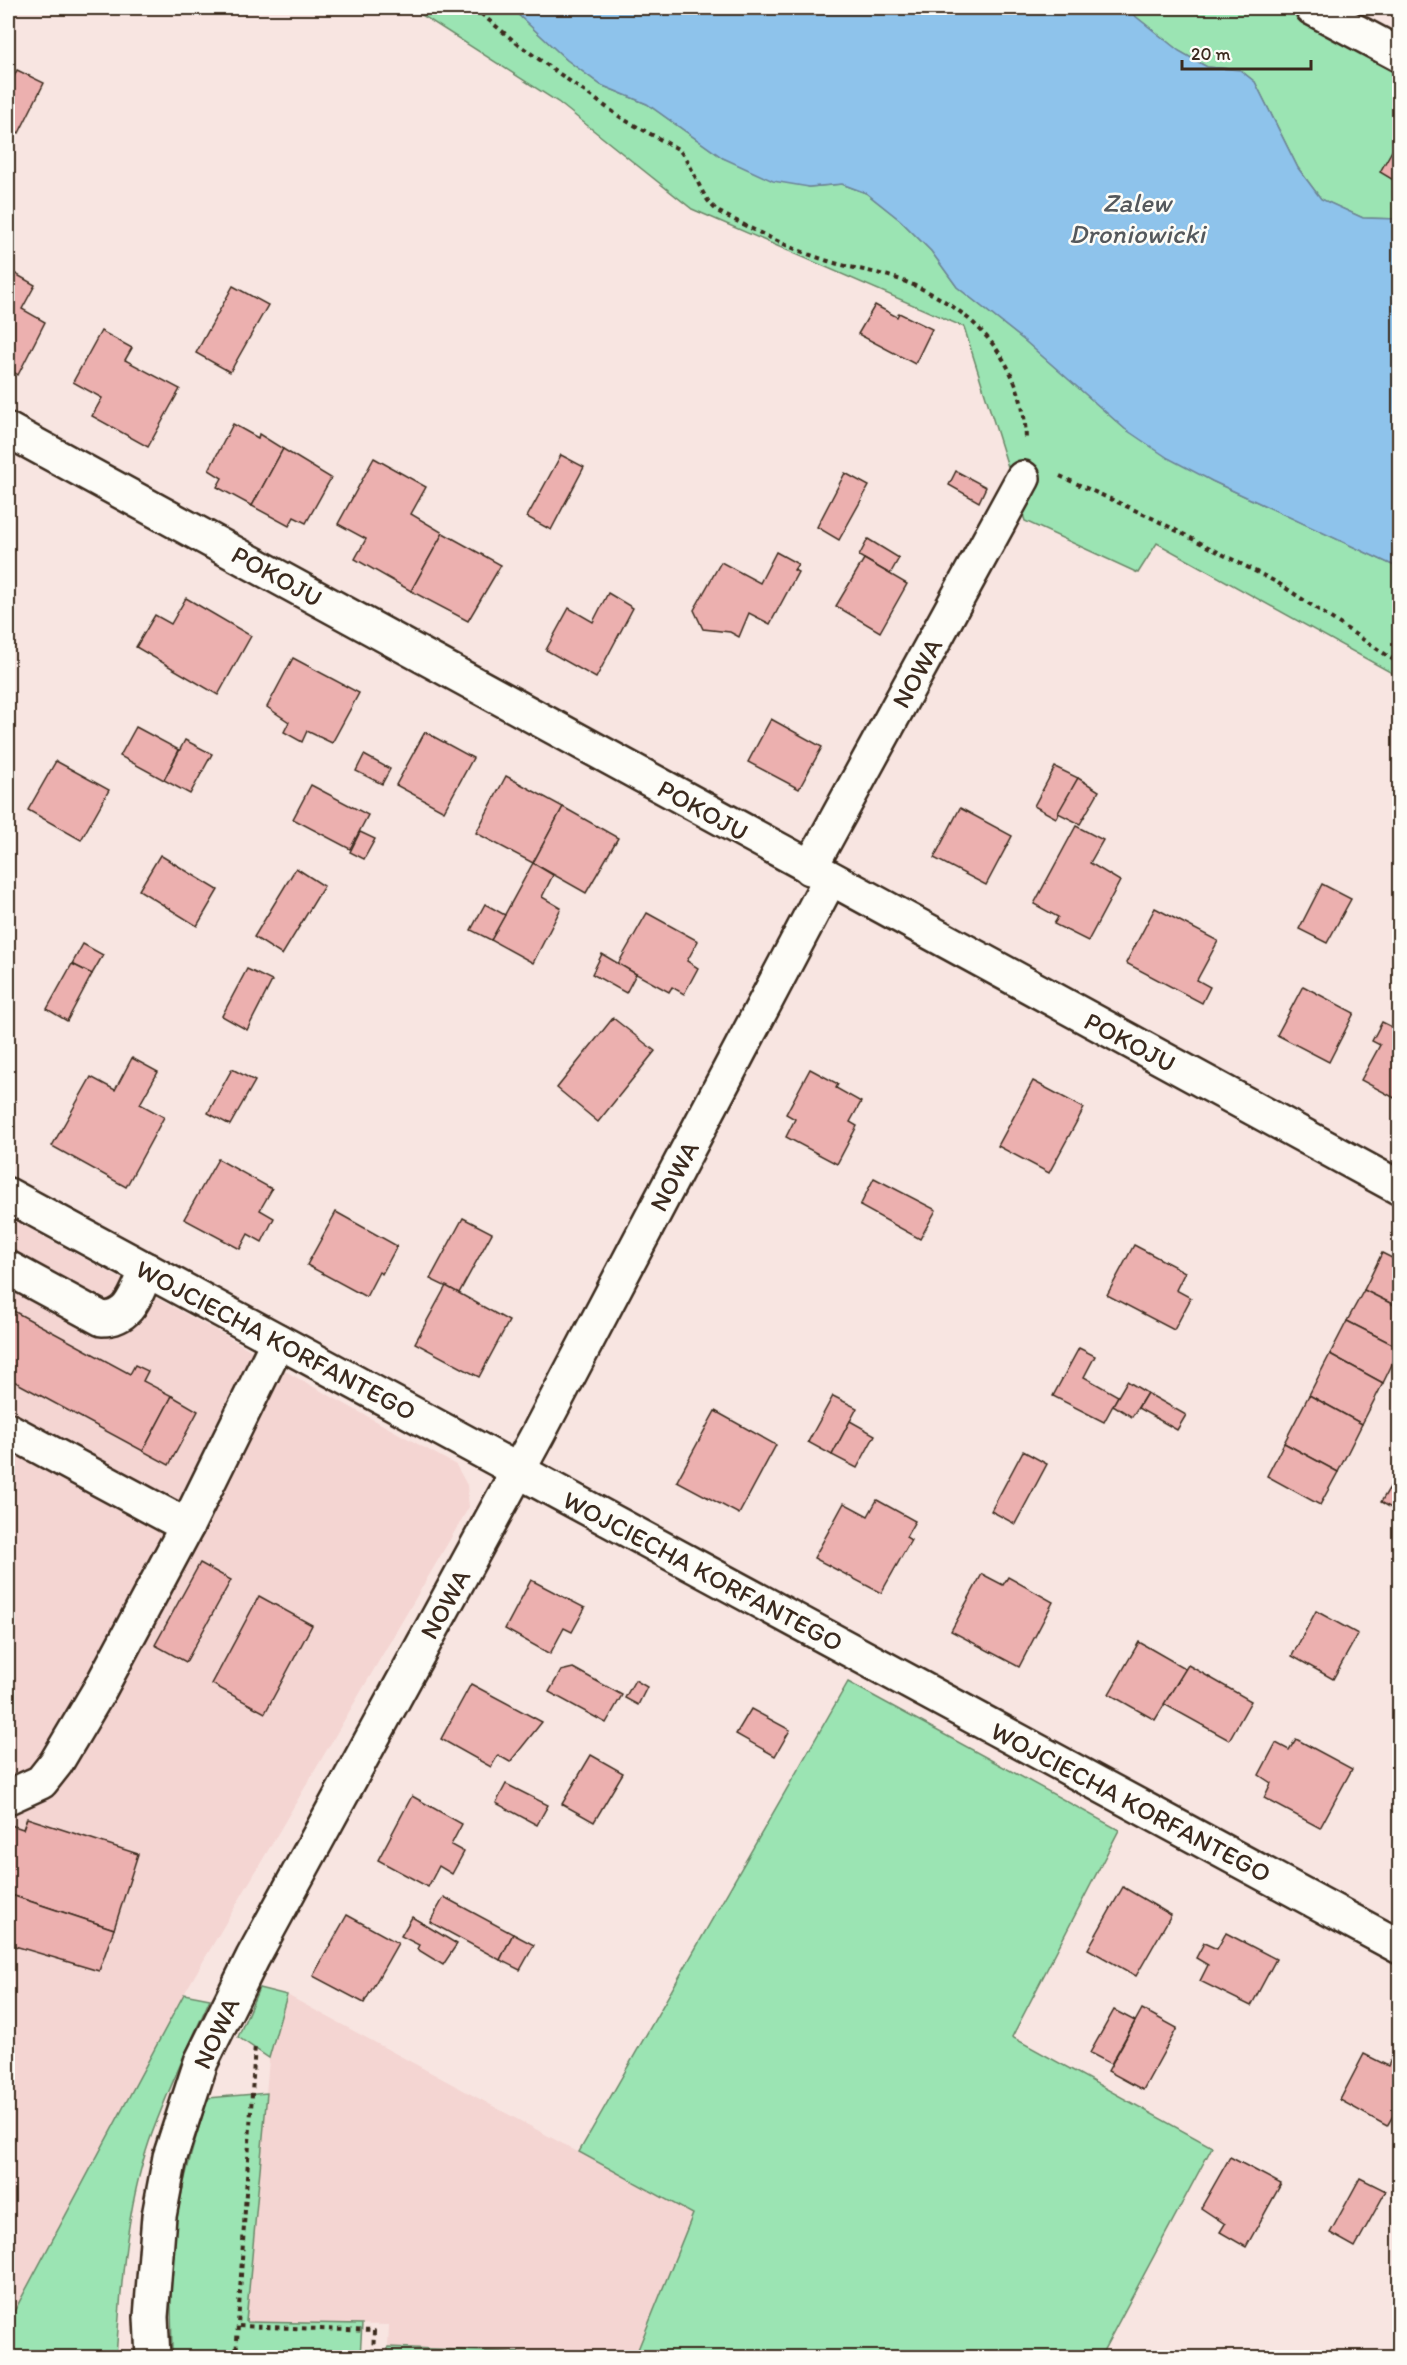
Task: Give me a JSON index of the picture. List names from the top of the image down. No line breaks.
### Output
{"streets":{"street":["POKOJU","NOWA","WOJCIECHA KORFANTEGO"]},"crossings":[["POKOJU","NOWA"],["NOWA","WOJCIECHA KORFANTEGO"]],"water":["Zalew Droniowicki"],"scale_bar":"20 m"}
